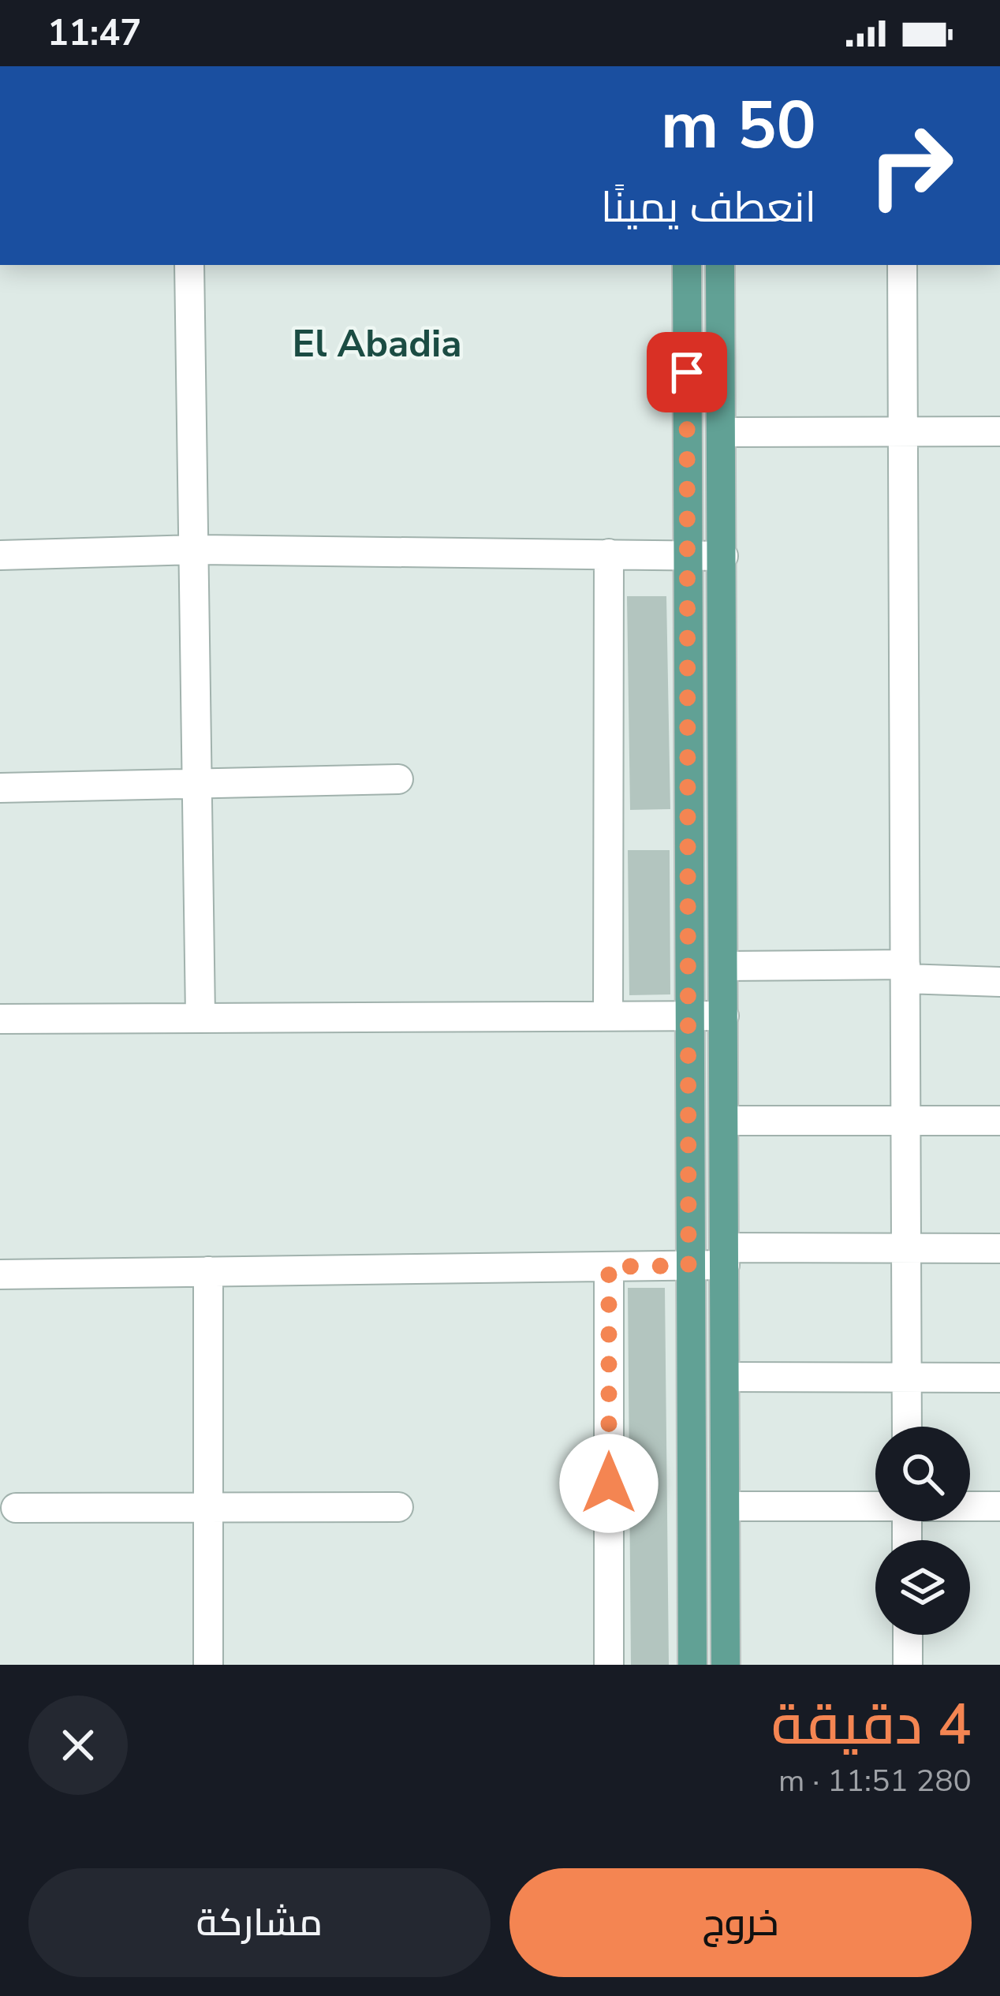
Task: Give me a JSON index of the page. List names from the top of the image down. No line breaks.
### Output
{"districts":["El Abadia"],"page":{"status":"11:47","turn":["50 m","انعطف يمينًا"],"heading":["4 دقيقة","280 m · 11:51"],"buttons":["خروج","مشاركة"]}}
